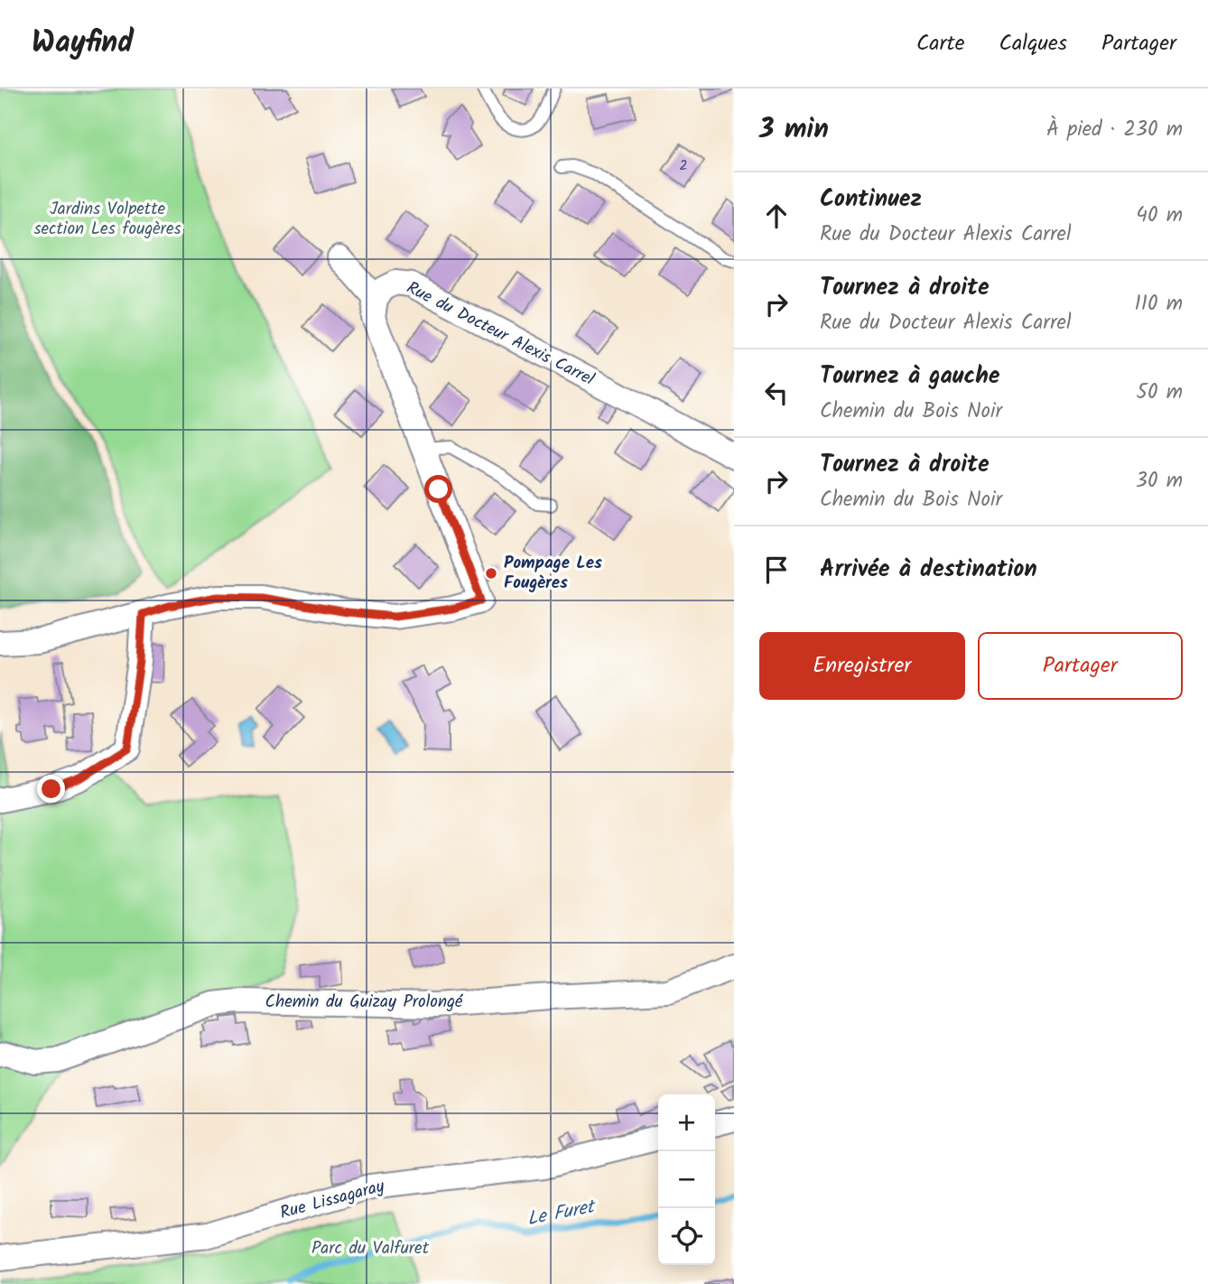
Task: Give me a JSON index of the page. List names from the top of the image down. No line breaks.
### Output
{"streets":{"street":["Rue du Docteur Alexis Carrel","Chemin du Guizay Prolongé","Rue Lissagaray"]},"water":["Le Furet"],"parks":["Jardins Volpette section Les fougères","Parc du Valfuret"],"places":["Pompage Les Fougères"],"house_numbers":["2"],"page":{"header":"Wayfind","nav":["Carte","Calques","Partager"],"heading":["3 min","À pied · 230 m"],"list":[["Continuez","Rue du Docteur Alexis Carrel","40 m"],["Tournez à droite","Rue du Docteur Alexis Carrel","110 m"],["Tournez à gauche","Chemin du Bois Noir","50 m"],["Tournez à droite","Chemin du Bois Noir","30 m"],"Arrivée à destination"],"buttons":["Enregistrer","Partager"],"map_buttons":["+","−"]}}
